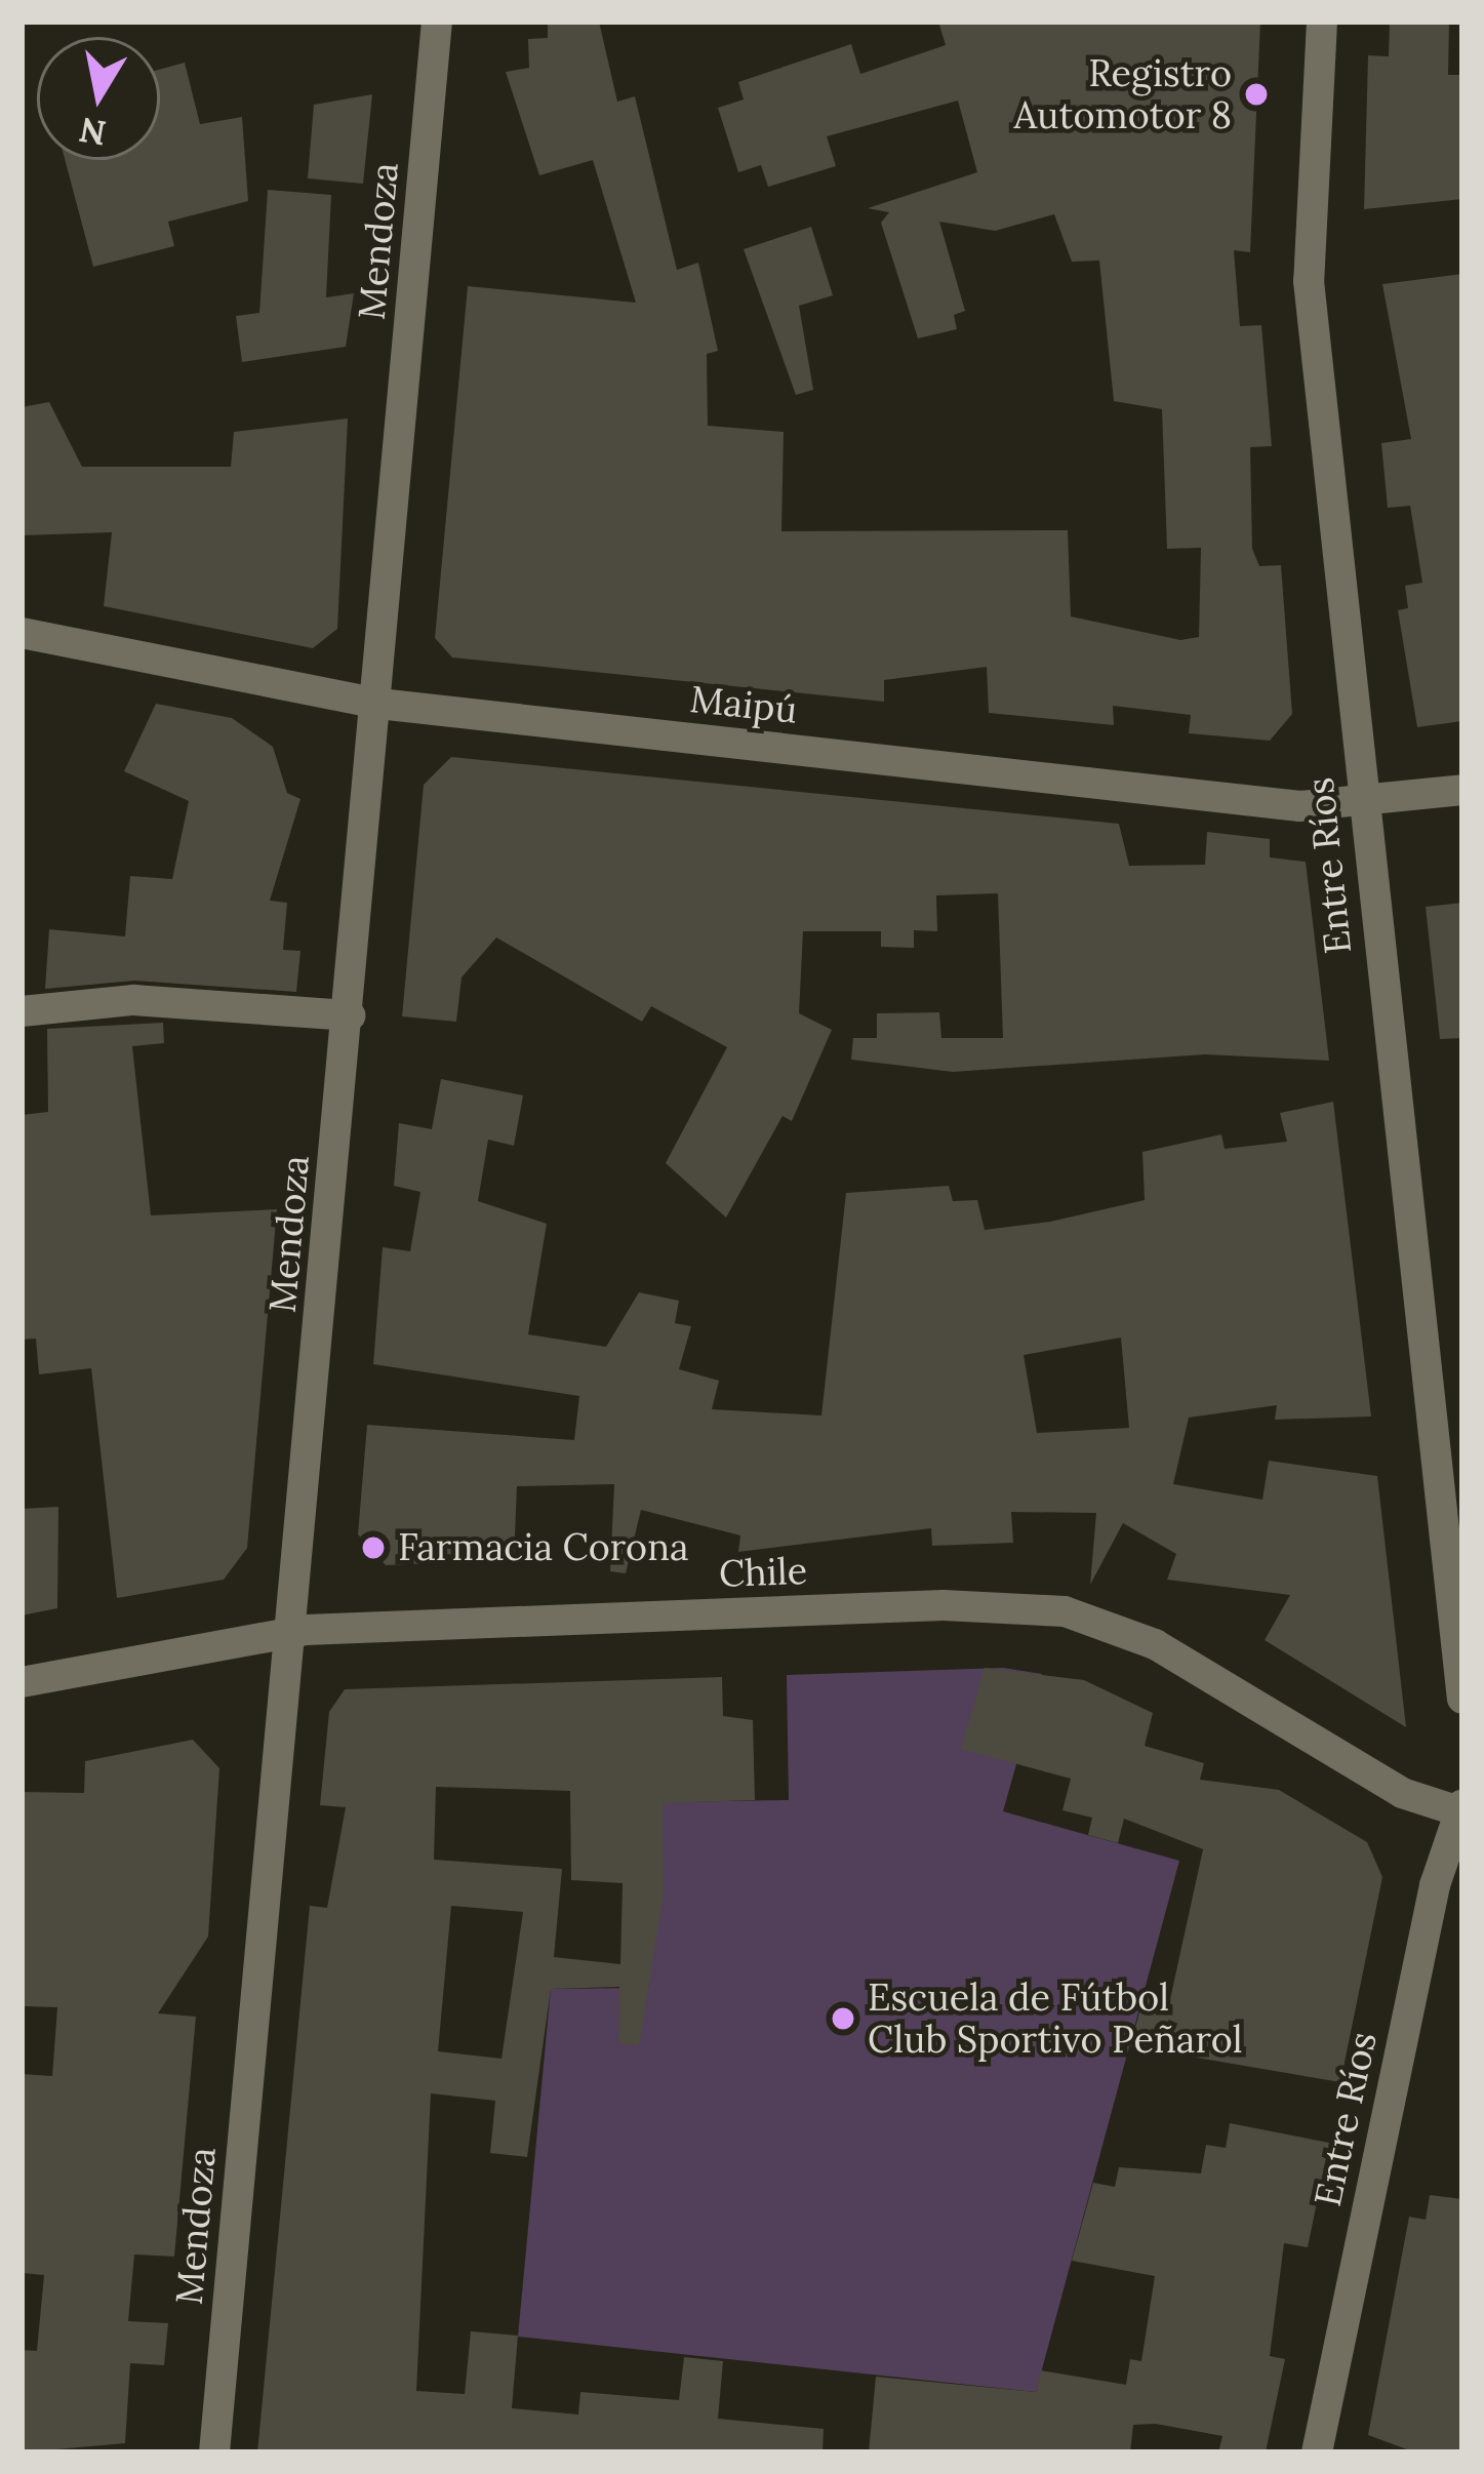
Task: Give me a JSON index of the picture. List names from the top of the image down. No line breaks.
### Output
{"streets":{"street":["Mendoza","Maipú","Entre Ríos","Chile"]},"crossings":[["Mendoza","Maipú"],["Mendoza","Chile"],["Maipú","Entre Ríos"],["Entre Ríos","Chile"]],"places":["Registro Automotor 8","Farmacia Corona","Escuela de Fútbol Club Sportivo Peñarol"],"north":"bottom"}
